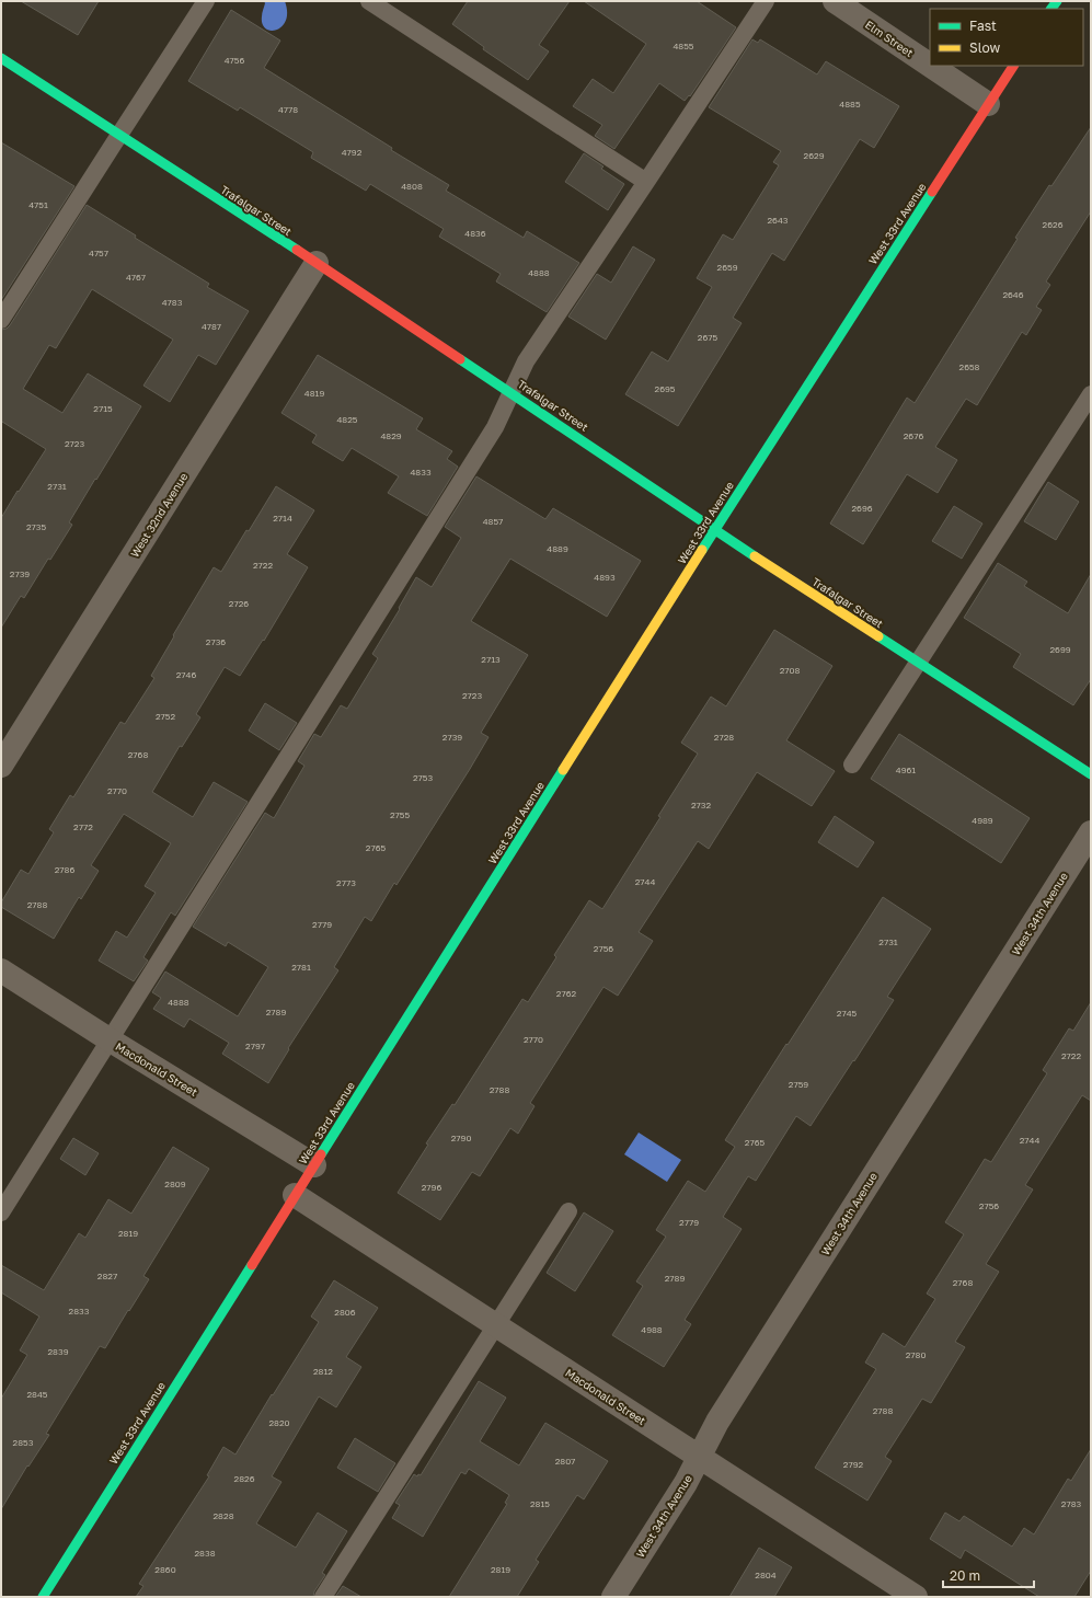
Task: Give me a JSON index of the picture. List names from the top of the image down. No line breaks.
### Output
{"streets":{"street":["Elm Street","Trafalgar Street","West 33rd Avenue","West 32nd Avenue","West 34th Avenue","Macdonald Street"]},"crossings":[["Elm Street","West 33rd Avenue"],["Trafalgar Street","West 33rd Avenue"],["Trafalgar Street","West 32nd Avenue"],["West 33rd Avenue","Macdonald Street"],["West 34th Avenue","Macdonald Street"]],"house_numbers":["4855","4756","4885","4778","4792","2629","4808","4751","2643","2626","4836","4757","2659","4888","4767","2646","4783","4787","2675","2658","2695","4819","2715","4825","4829","2676","2723","4833","2731","2696","2714","4857","2735","4889","2722","2739","4893","2726","2736","2699","2713","2708","2746","2723","2752","2739","2728","2768","4961","2753","2770","2732","2755","4989","2772","2765","2786","2744","2773","2788","2779","2731","2756","2781","2762","4888","2789","2745","2770","2797","2722","2759","2788","2790","2744","2765","2809","2796","2756","2779","2819","2827","2789","2768","2833","2806","4988","2839","2780","2812","2845","2788","2820","2853","2807","2792","2826","2815","2783","2828","2838","2860","2819","2804"],"legend":["Fast","Slow"],"scale_bar":"20 m"}
